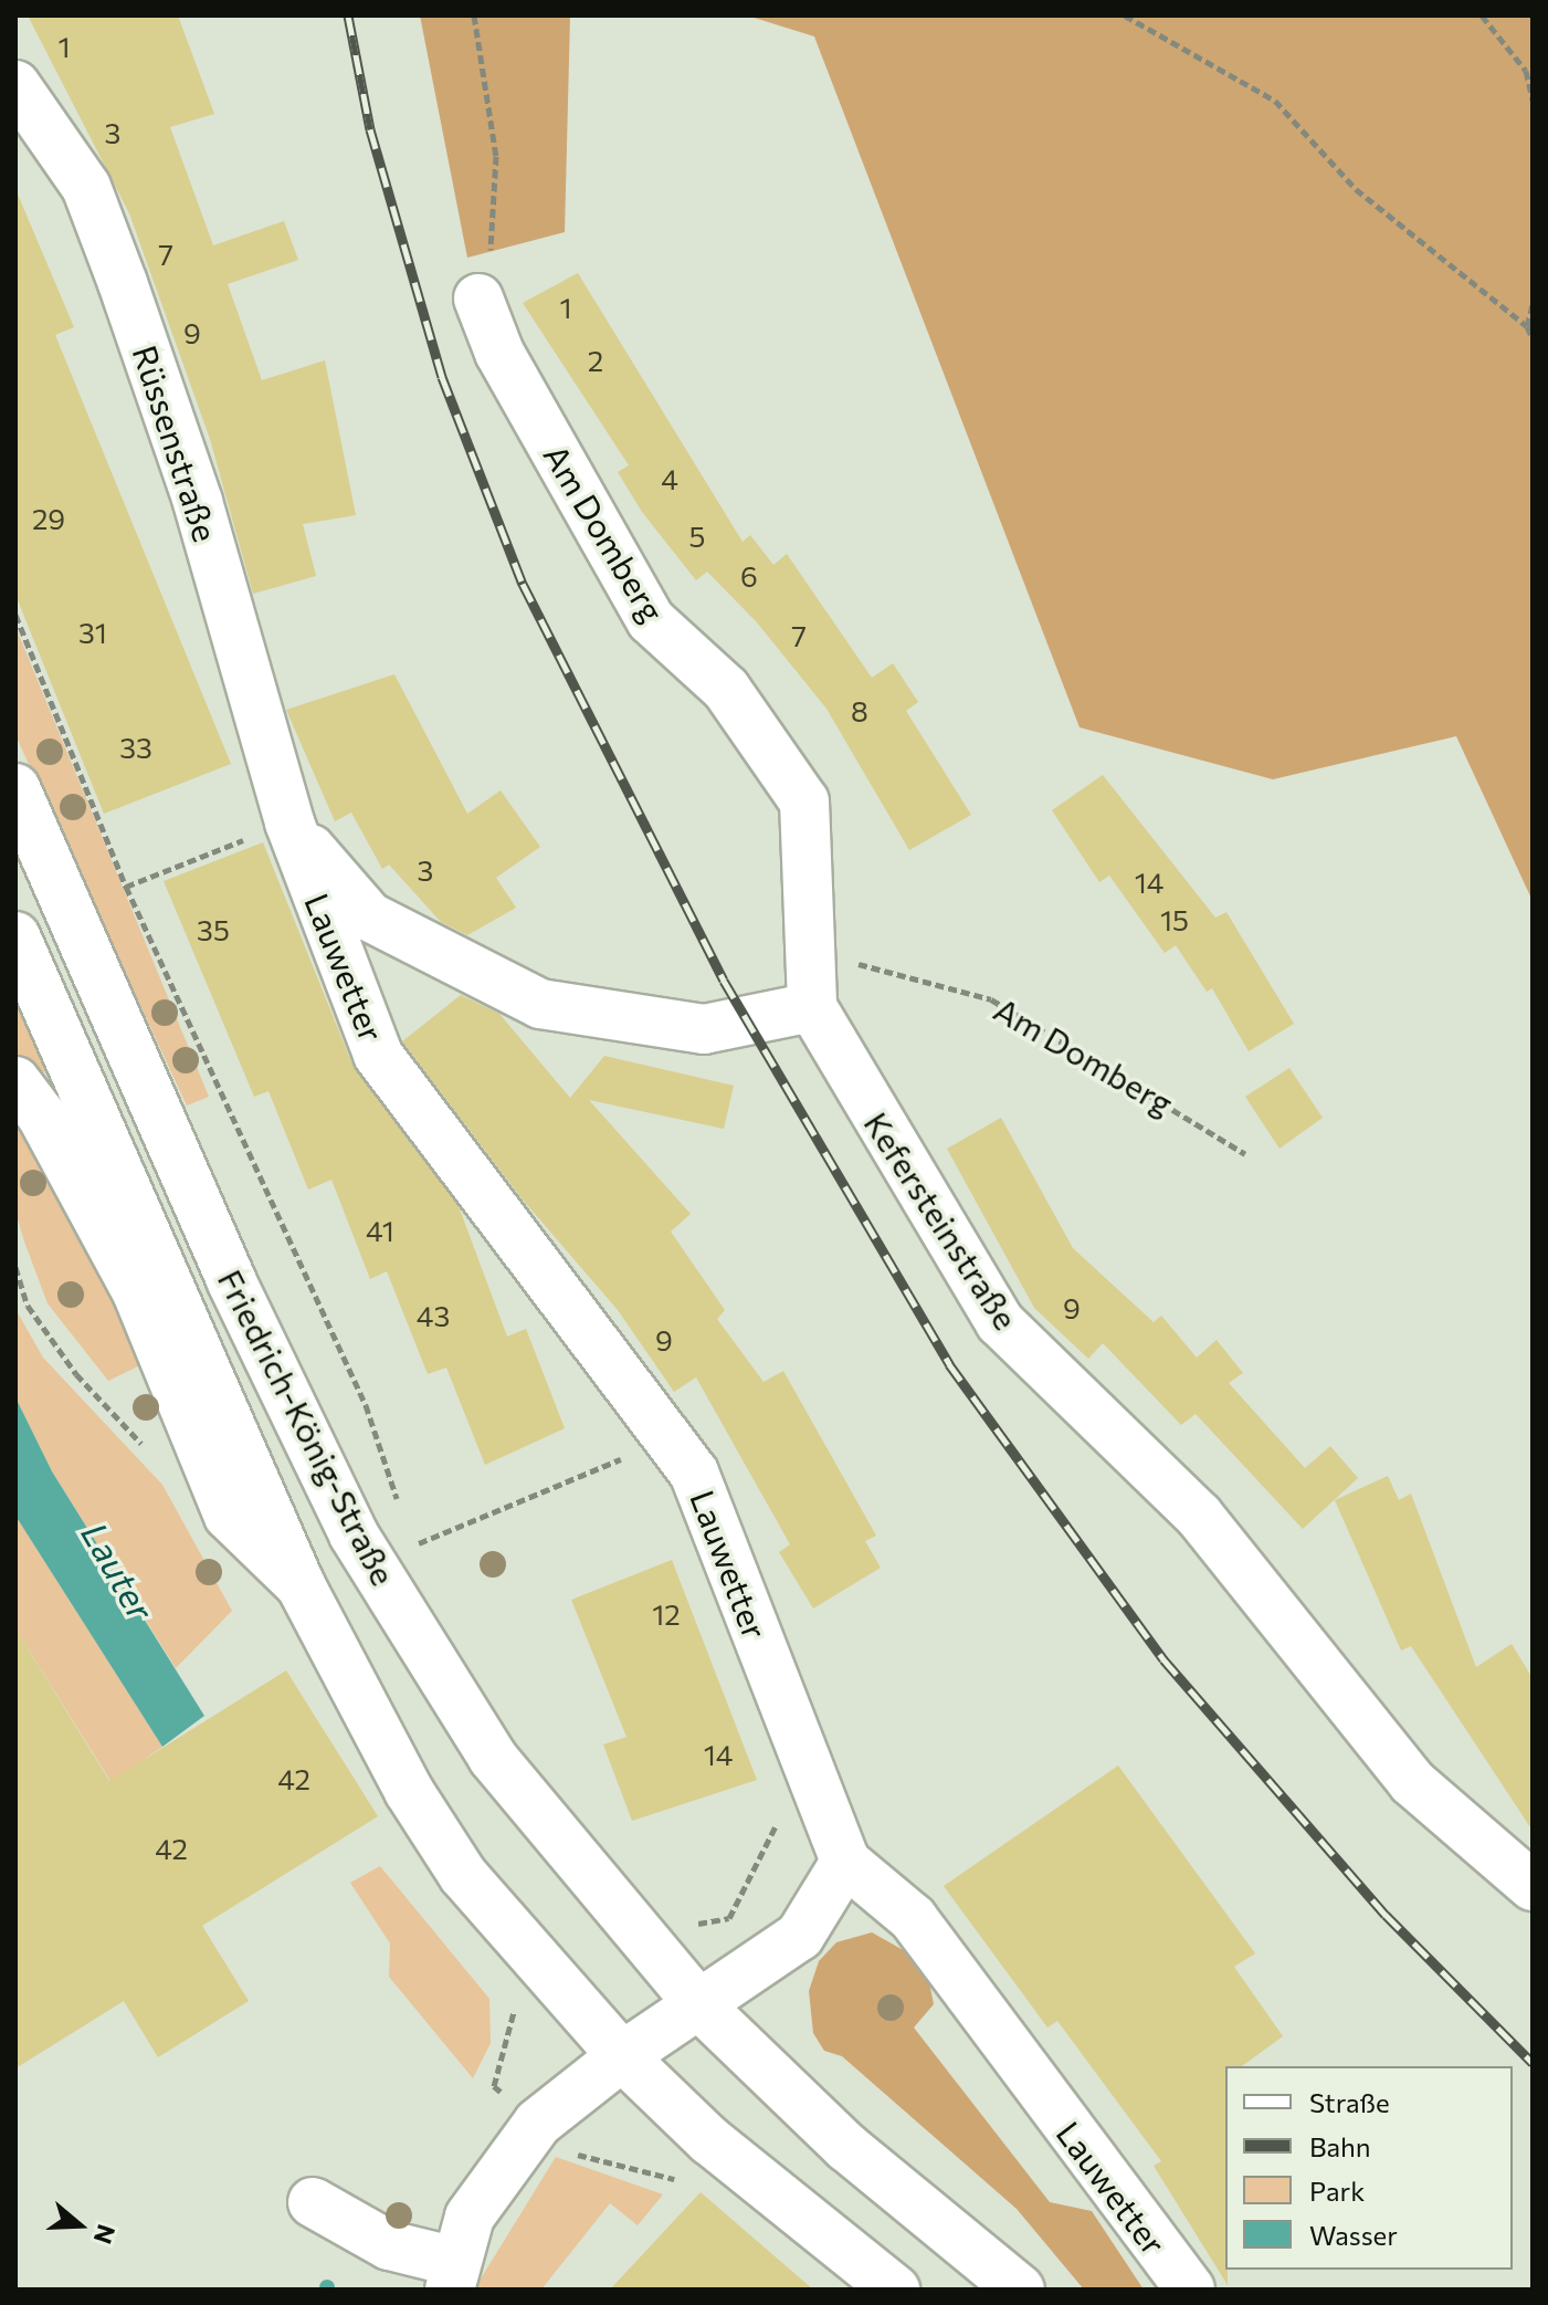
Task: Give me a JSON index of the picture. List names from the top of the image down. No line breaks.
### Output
{"streets":{"street":["Rüssenstraße","Am Domberg","Lauwetter","Kefersteinstraße","Friedrich-König-Straße"]},"crossings":[["Rüssenstraße","Lauwetter"],["Am Domberg","Kefersteinstraße"]],"water":["Lauter"],"house_numbers":["1","3","7","1","9","2","4","29","5","6","31","7","8","33","3","14","15","35","41","9","43","9","12","14","42","42"],"legend":["Straße","Bahn","Park","Wasser"],"north":"right"}
